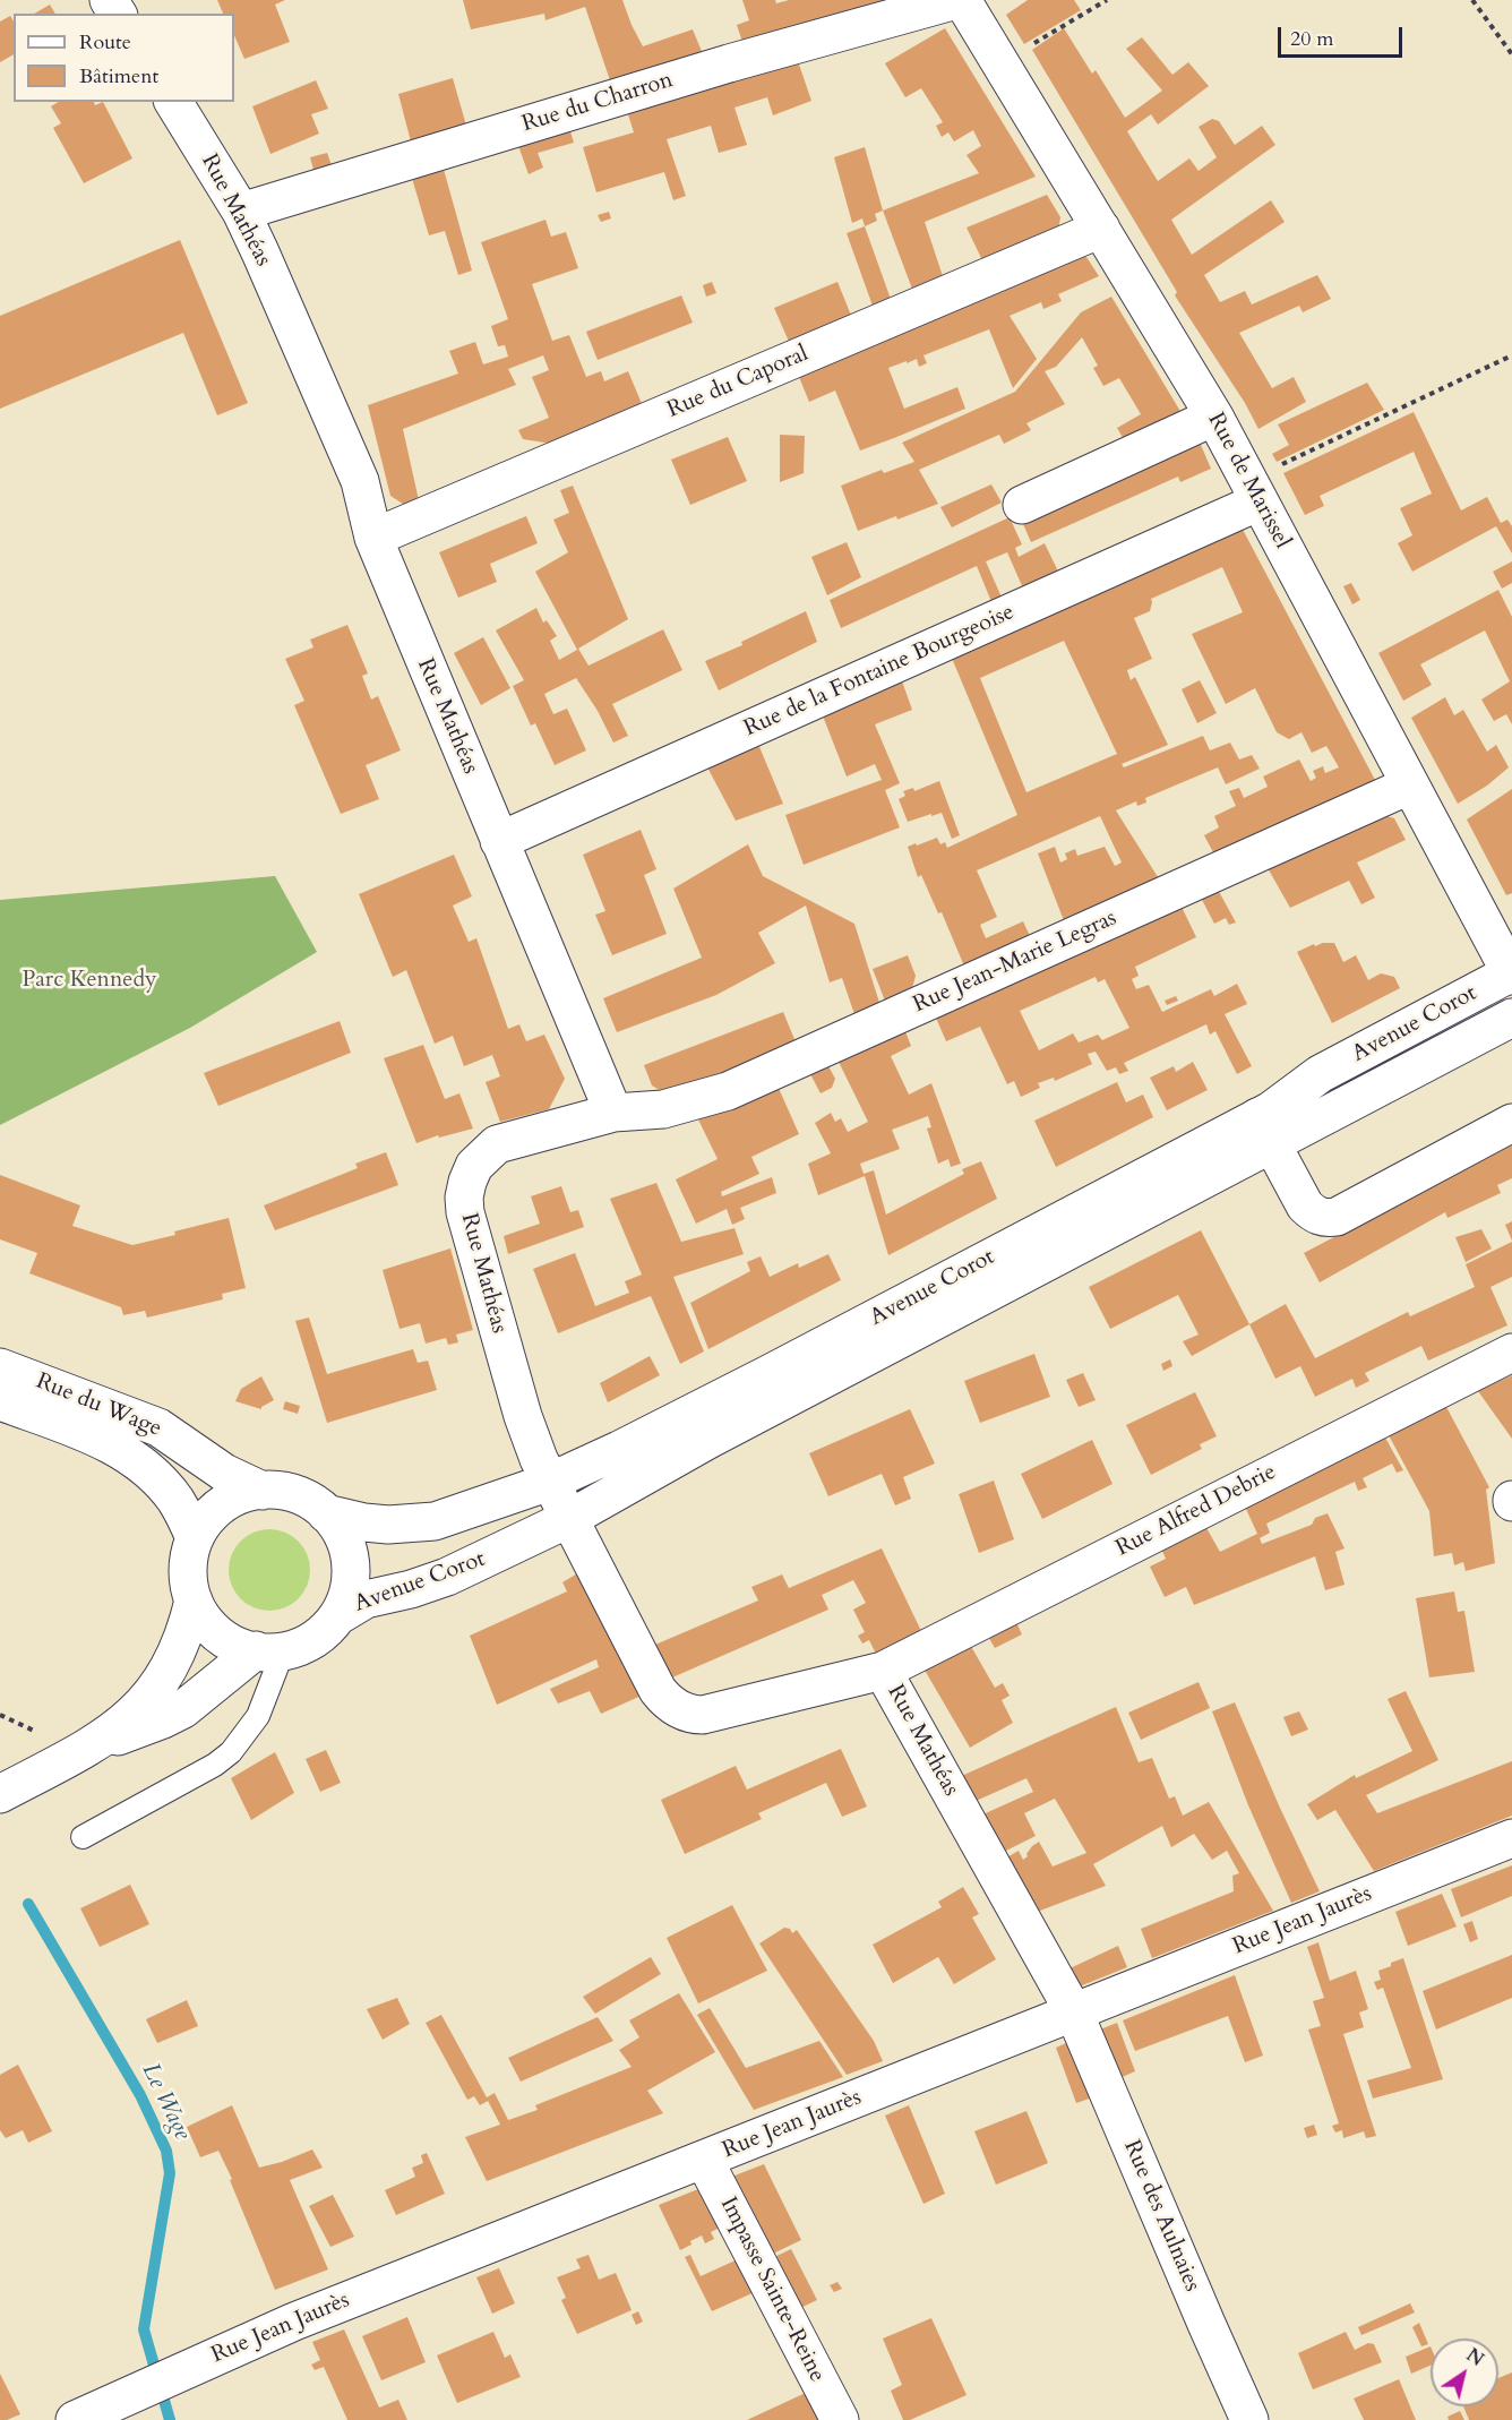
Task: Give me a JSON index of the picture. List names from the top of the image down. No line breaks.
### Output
{"streets":{"street":["Rue du Charron","Rue Mathéas","Rue du Caporal","Rue de Marissel","Rue de la Fontaine Bourgeoise","Rue Jean-Marie Legras","Avenue Corot","Rue du Wage","Rue Alfred Debrie","Rue Jean Jaurès","Rue des Aulnaies","Impasse Sainte-Reine"]},"crossings":[["Rue du Charron","Rue Mathéas"],["Rue Mathéas","Rue du Caporal"],["Rue Mathéas","Rue de la Fontaine Bourgeoise"],["Rue Mathéas","Rue Jean-Marie Legras"],["Rue Mathéas","Avenue Corot"],["Rue Mathéas","Rue Alfred Debrie"],["Rue Mathéas","Rue Jean Jaurès"],["Rue Mathéas","Rue des Aulnaies"],["Rue du Caporal","Rue de Marissel"],["Rue de Marissel","Rue de la Fontaine Bourgeoise"],["Rue de Marissel","Rue Jean-Marie Legras"],["Rue de Marissel","Avenue Corot"],["Avenue Corot","Rue du Wage"],["Rue Jean Jaurès","Rue des Aulnaies"],["Rue Jean Jaurès","Impasse Sainte-Reine"]],"water":["Le Wage"],"parks":["Parc Kennedy"],"legend":["Route","Bâtiment"],"scale_bar":"20 m","north":"top right"}
